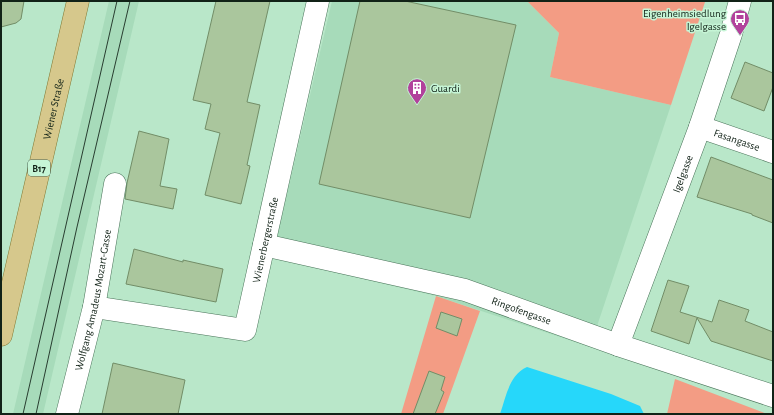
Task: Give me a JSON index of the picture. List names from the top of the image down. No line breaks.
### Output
{"streets":{"main road":["Wiener Straße","B17"],"street":["Fasangasse","Igelgasse","Wienerbergerstraße","Wolfgang Amadeus Mozart-Gasse","Ringofengasse"]},"crossings":[["Fasangasse","Igelgasse"],["Igelgasse","Ringofengasse"],["Wienerbergerstraße","Wolfgang Amadeus Mozart-Gasse"],["Wienerbergerstraße","Ringofengasse"]],"places":{"bus stop":["Eigenheimsiedlung Igelgasse"],"building":["Guardi"]}}
